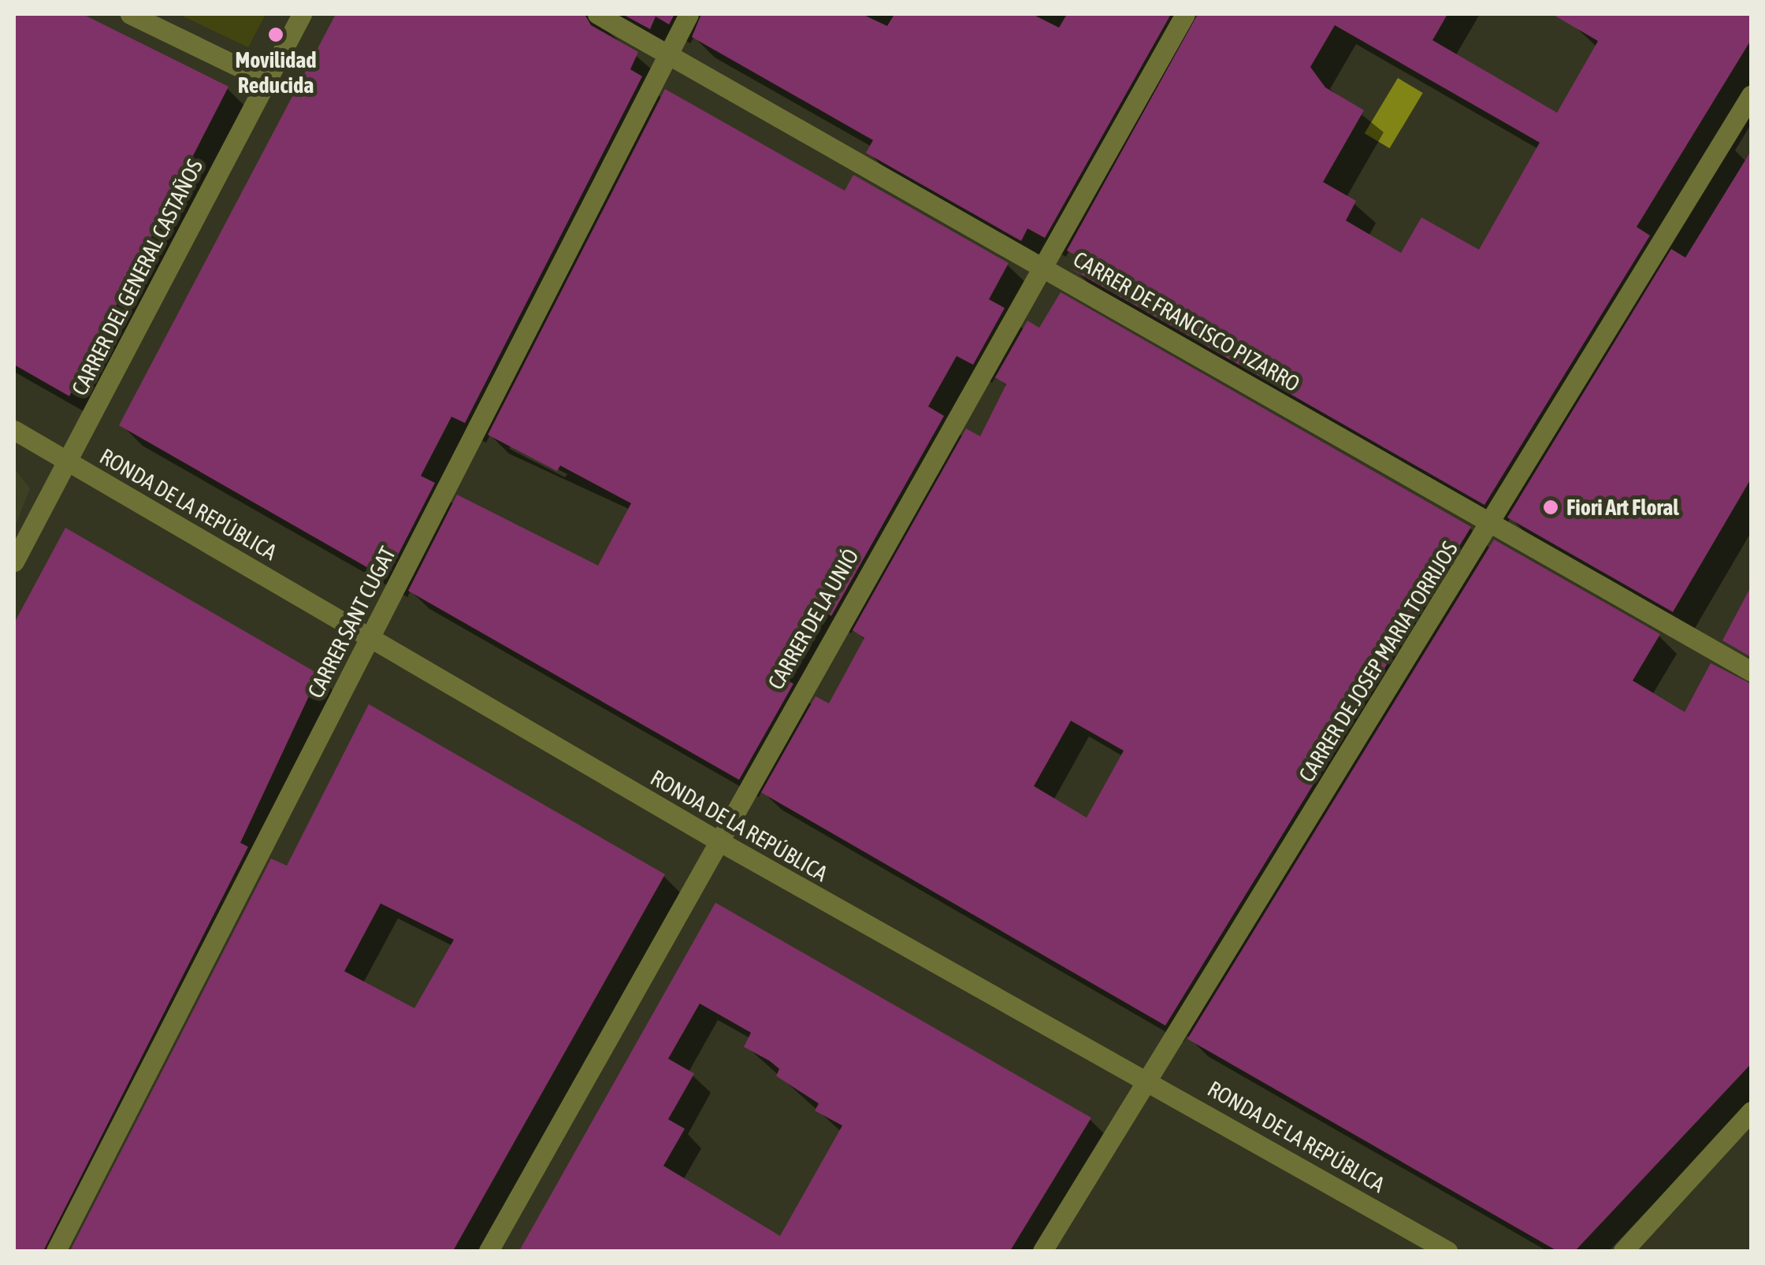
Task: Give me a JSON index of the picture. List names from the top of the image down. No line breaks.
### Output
{"streets":{"street":["CARRER DEL GENERAL CASTAÑOS","CARRER DE FRANCISCO PIZARRO","RONDA DE LA REPÚBLICA","CARRER DE LA UNIÓ","CARRER SANT CUGAT","CARRER DE JOSEP MARIA TORRIJOS"]},"crossings":[["CARRER DEL GENERAL CASTAÑOS","RONDA DE LA REPÚBLICA"],["CARRER DE FRANCISCO PIZARRO","CARRER DE LA UNIÓ"],["CARRER DE FRANCISCO PIZARRO","CARRER SANT CUGAT"],["CARRER DE FRANCISCO PIZARRO","CARRER DE JOSEP MARIA TORRIJOS"],["RONDA DE LA REPÚBLICA","CARRER DE LA UNIÓ"],["RONDA DE LA REPÚBLICA","CARRER SANT CUGAT"],["RONDA DE LA REPÚBLICA","CARRER DE JOSEP MARIA TORRIJOS"]],"places":["Movilidad Reducida","Fiori Art Floral"]}
